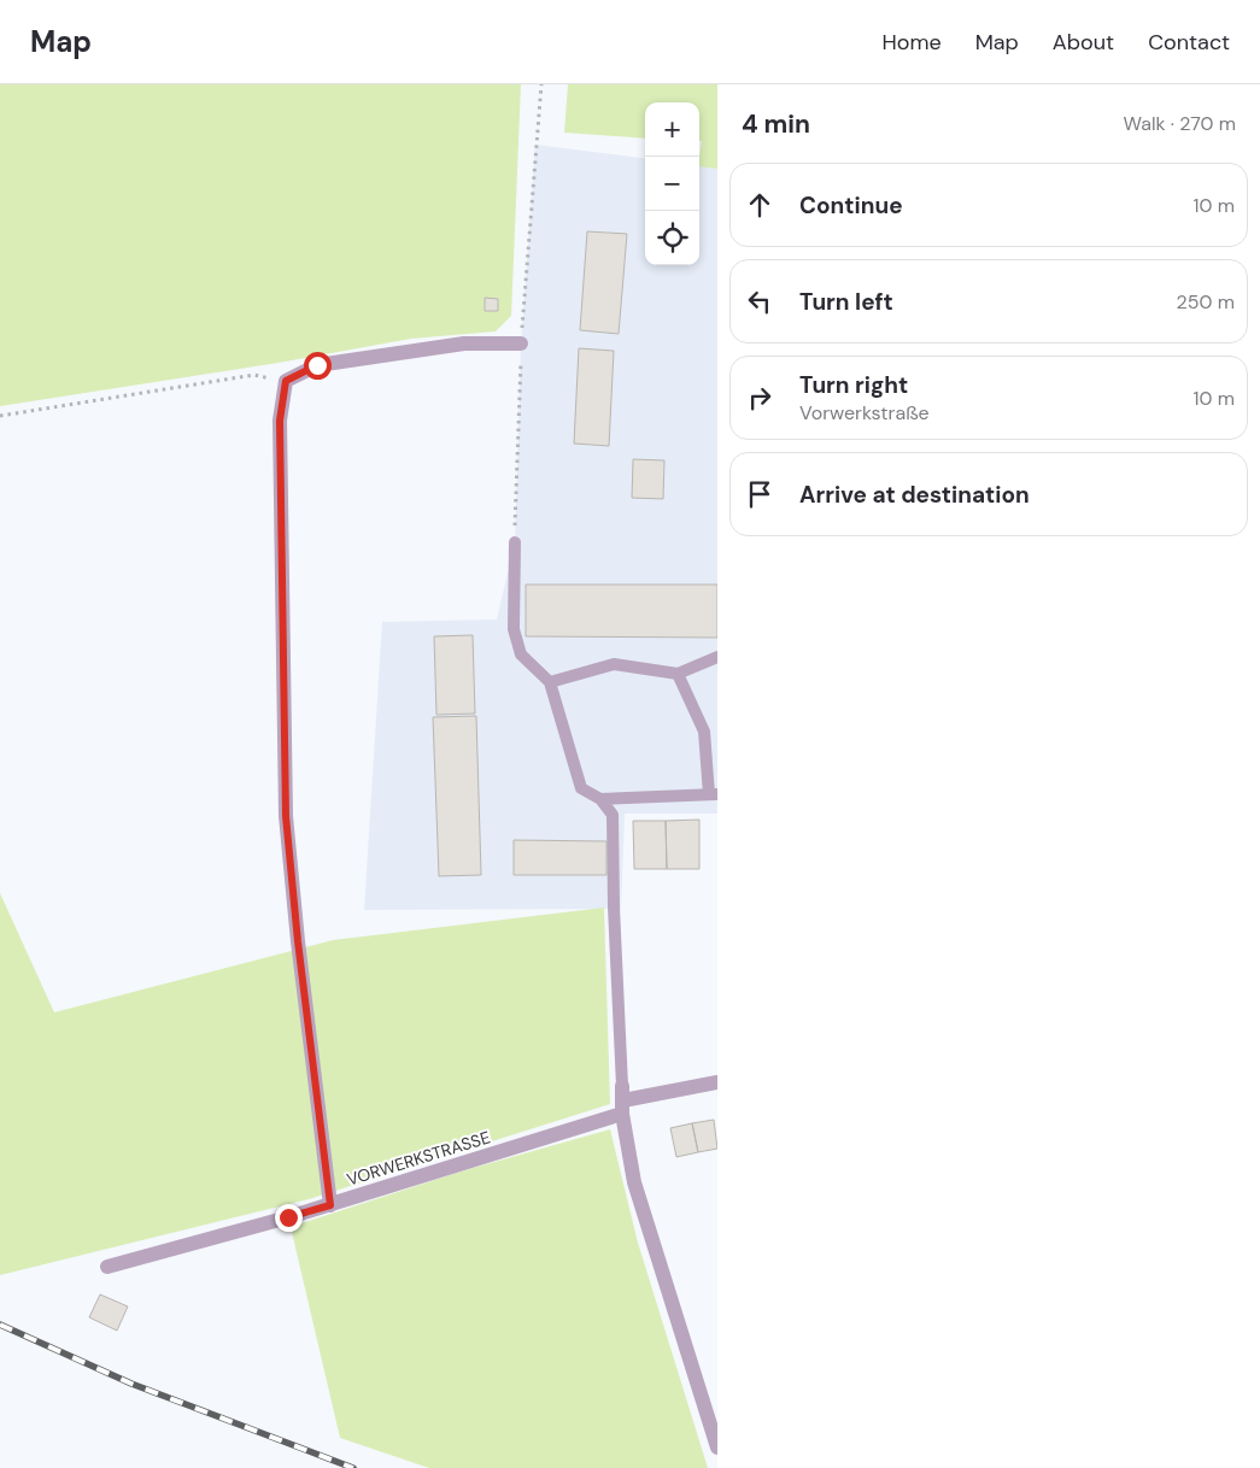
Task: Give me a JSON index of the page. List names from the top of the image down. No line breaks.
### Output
{"streets":{"street":["VORWERKSTRASSE"]},"page":{"header":"Map","nav":["Home","Map","About","Contact"],"heading":["4 min","Walk · 270 m"],"map_buttons":["+","−"],"list":[["Continue","10 m"],["Turn left","250 m"],["Turn right","Vorwerkstraße","10 m"],"Arrive at destination"]}}
